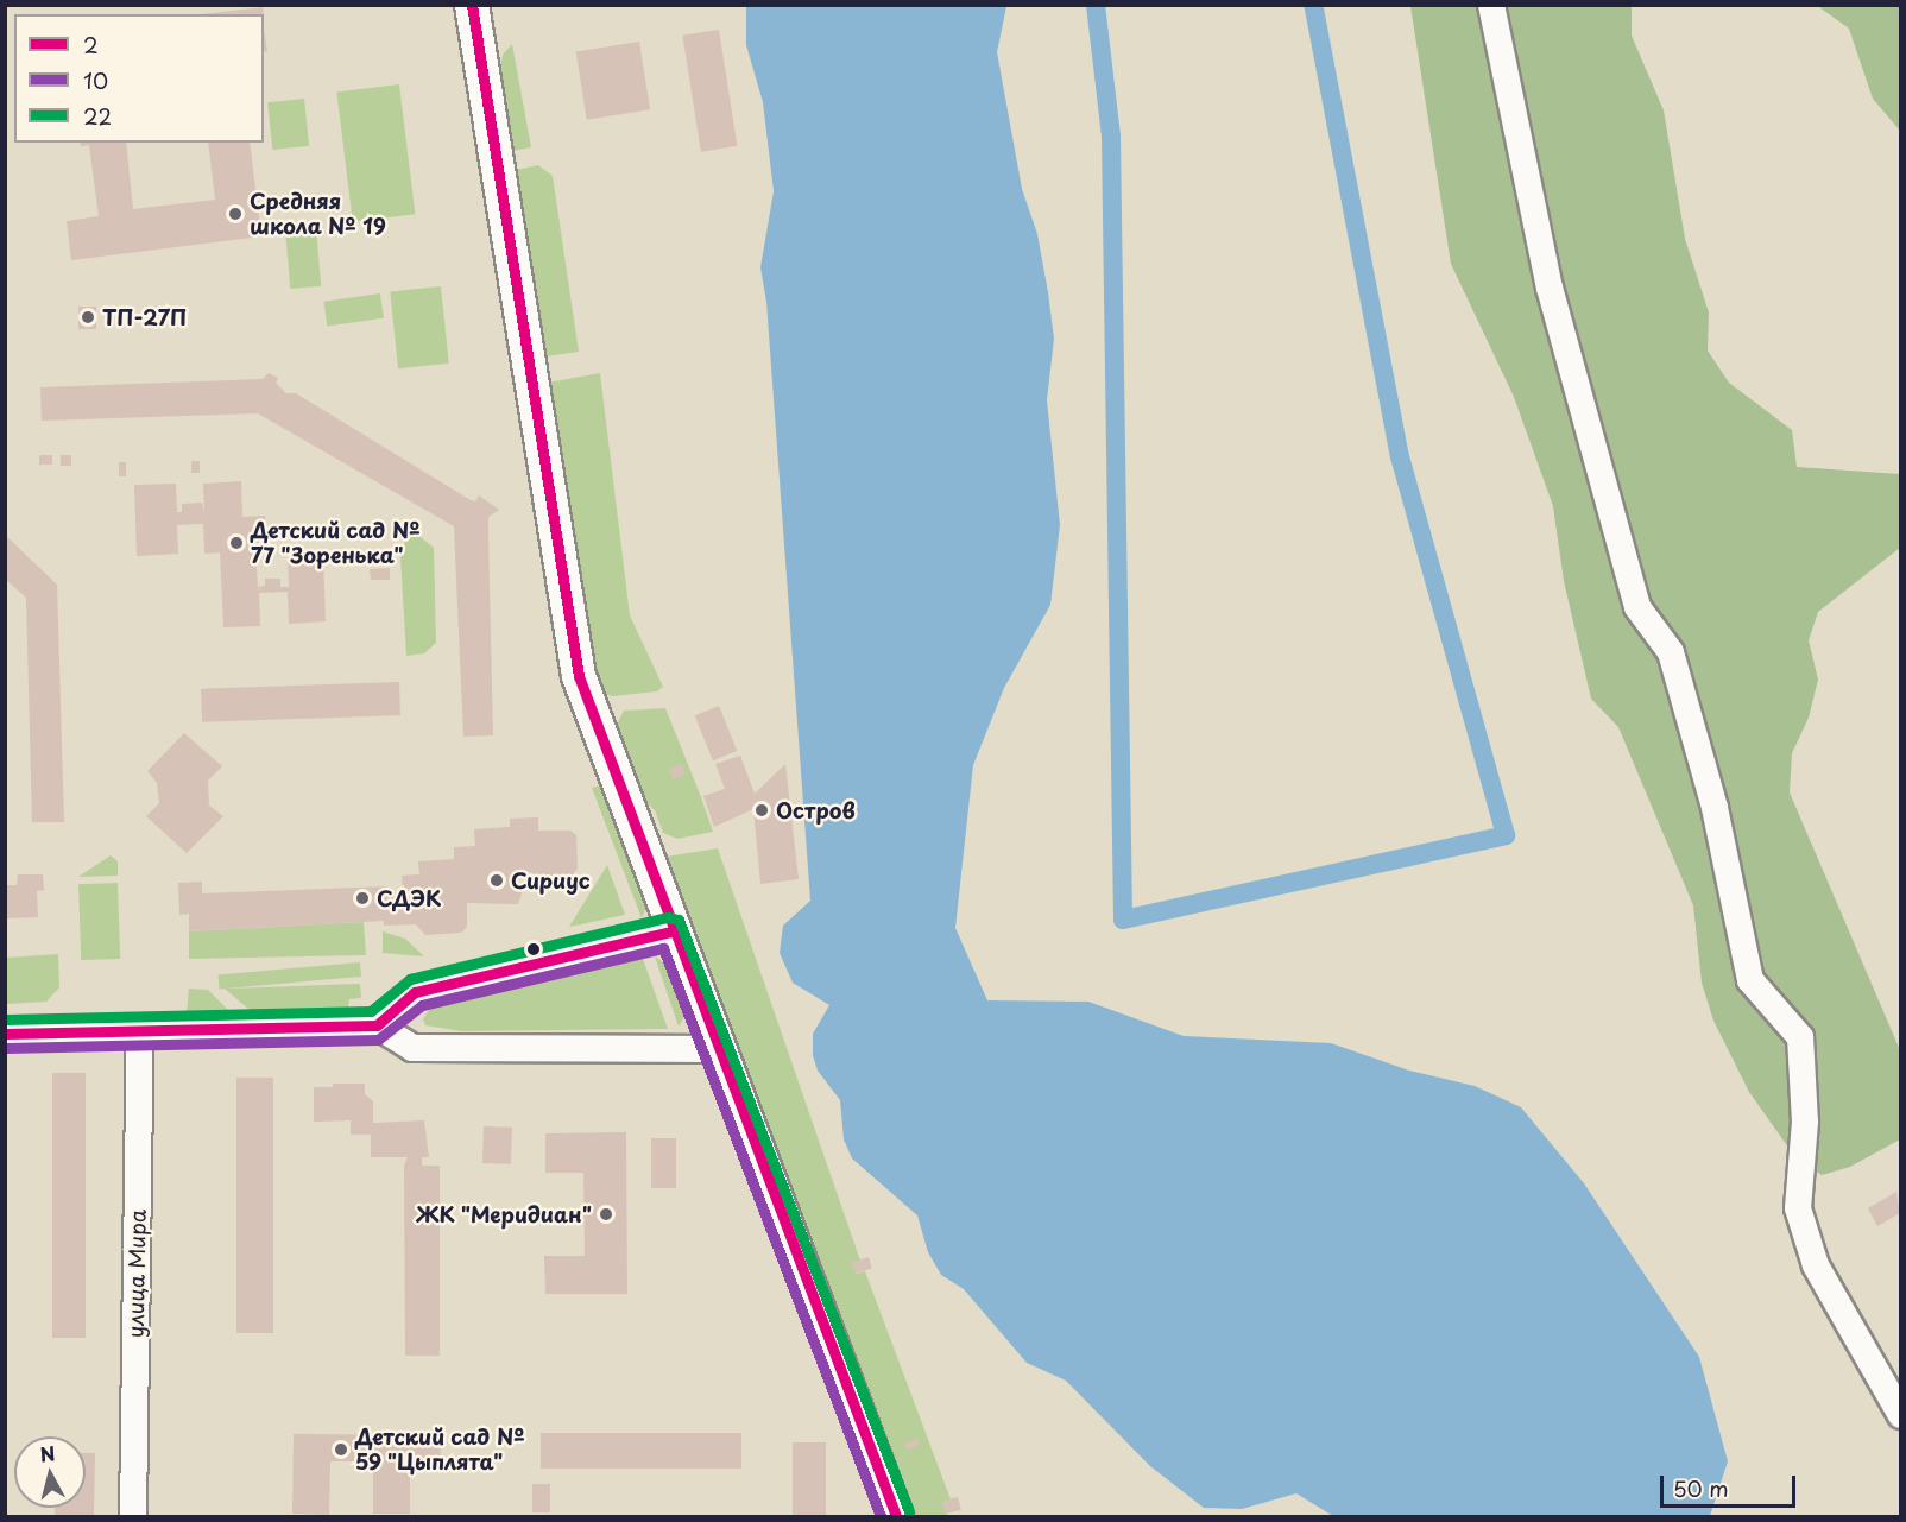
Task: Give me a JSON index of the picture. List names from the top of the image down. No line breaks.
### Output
{"streets":{"street":["улица Мира"]},"places":["Средняя школа № 19","ТП-27П","Детский сад № 77 \"Зоренька\"","Остров","Сириус","СДЭК","ЖК \"Меридиан\"","Детский сад № 59 \"Цыплята\""],"lines":["transit line 2","transit line 22","transit line 10"],"legend":["2","10","22"],"scale_bar":"50 m","north":"top"}
